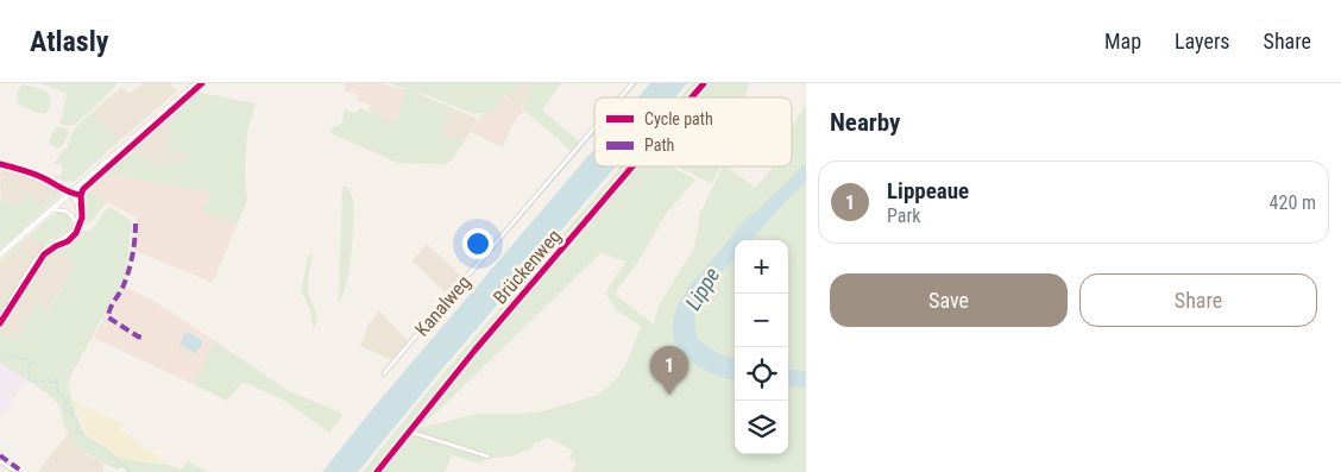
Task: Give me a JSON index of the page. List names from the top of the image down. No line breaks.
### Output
{"streets":{"street":["Brückenweg","Kanalweg"]},"water":["Lippe"],"legend":["Cycle path","Path"],"page":{"header":"Atlasly","nav":["Map","Layers","Share"],"heading":"Nearby","list":[{"mark":"1","name":"Lippeaue","note":"Park","value":"420 m"}],"map_buttons":["+","−"],"buttons":["Save","Share"],"pins":"1"}}
